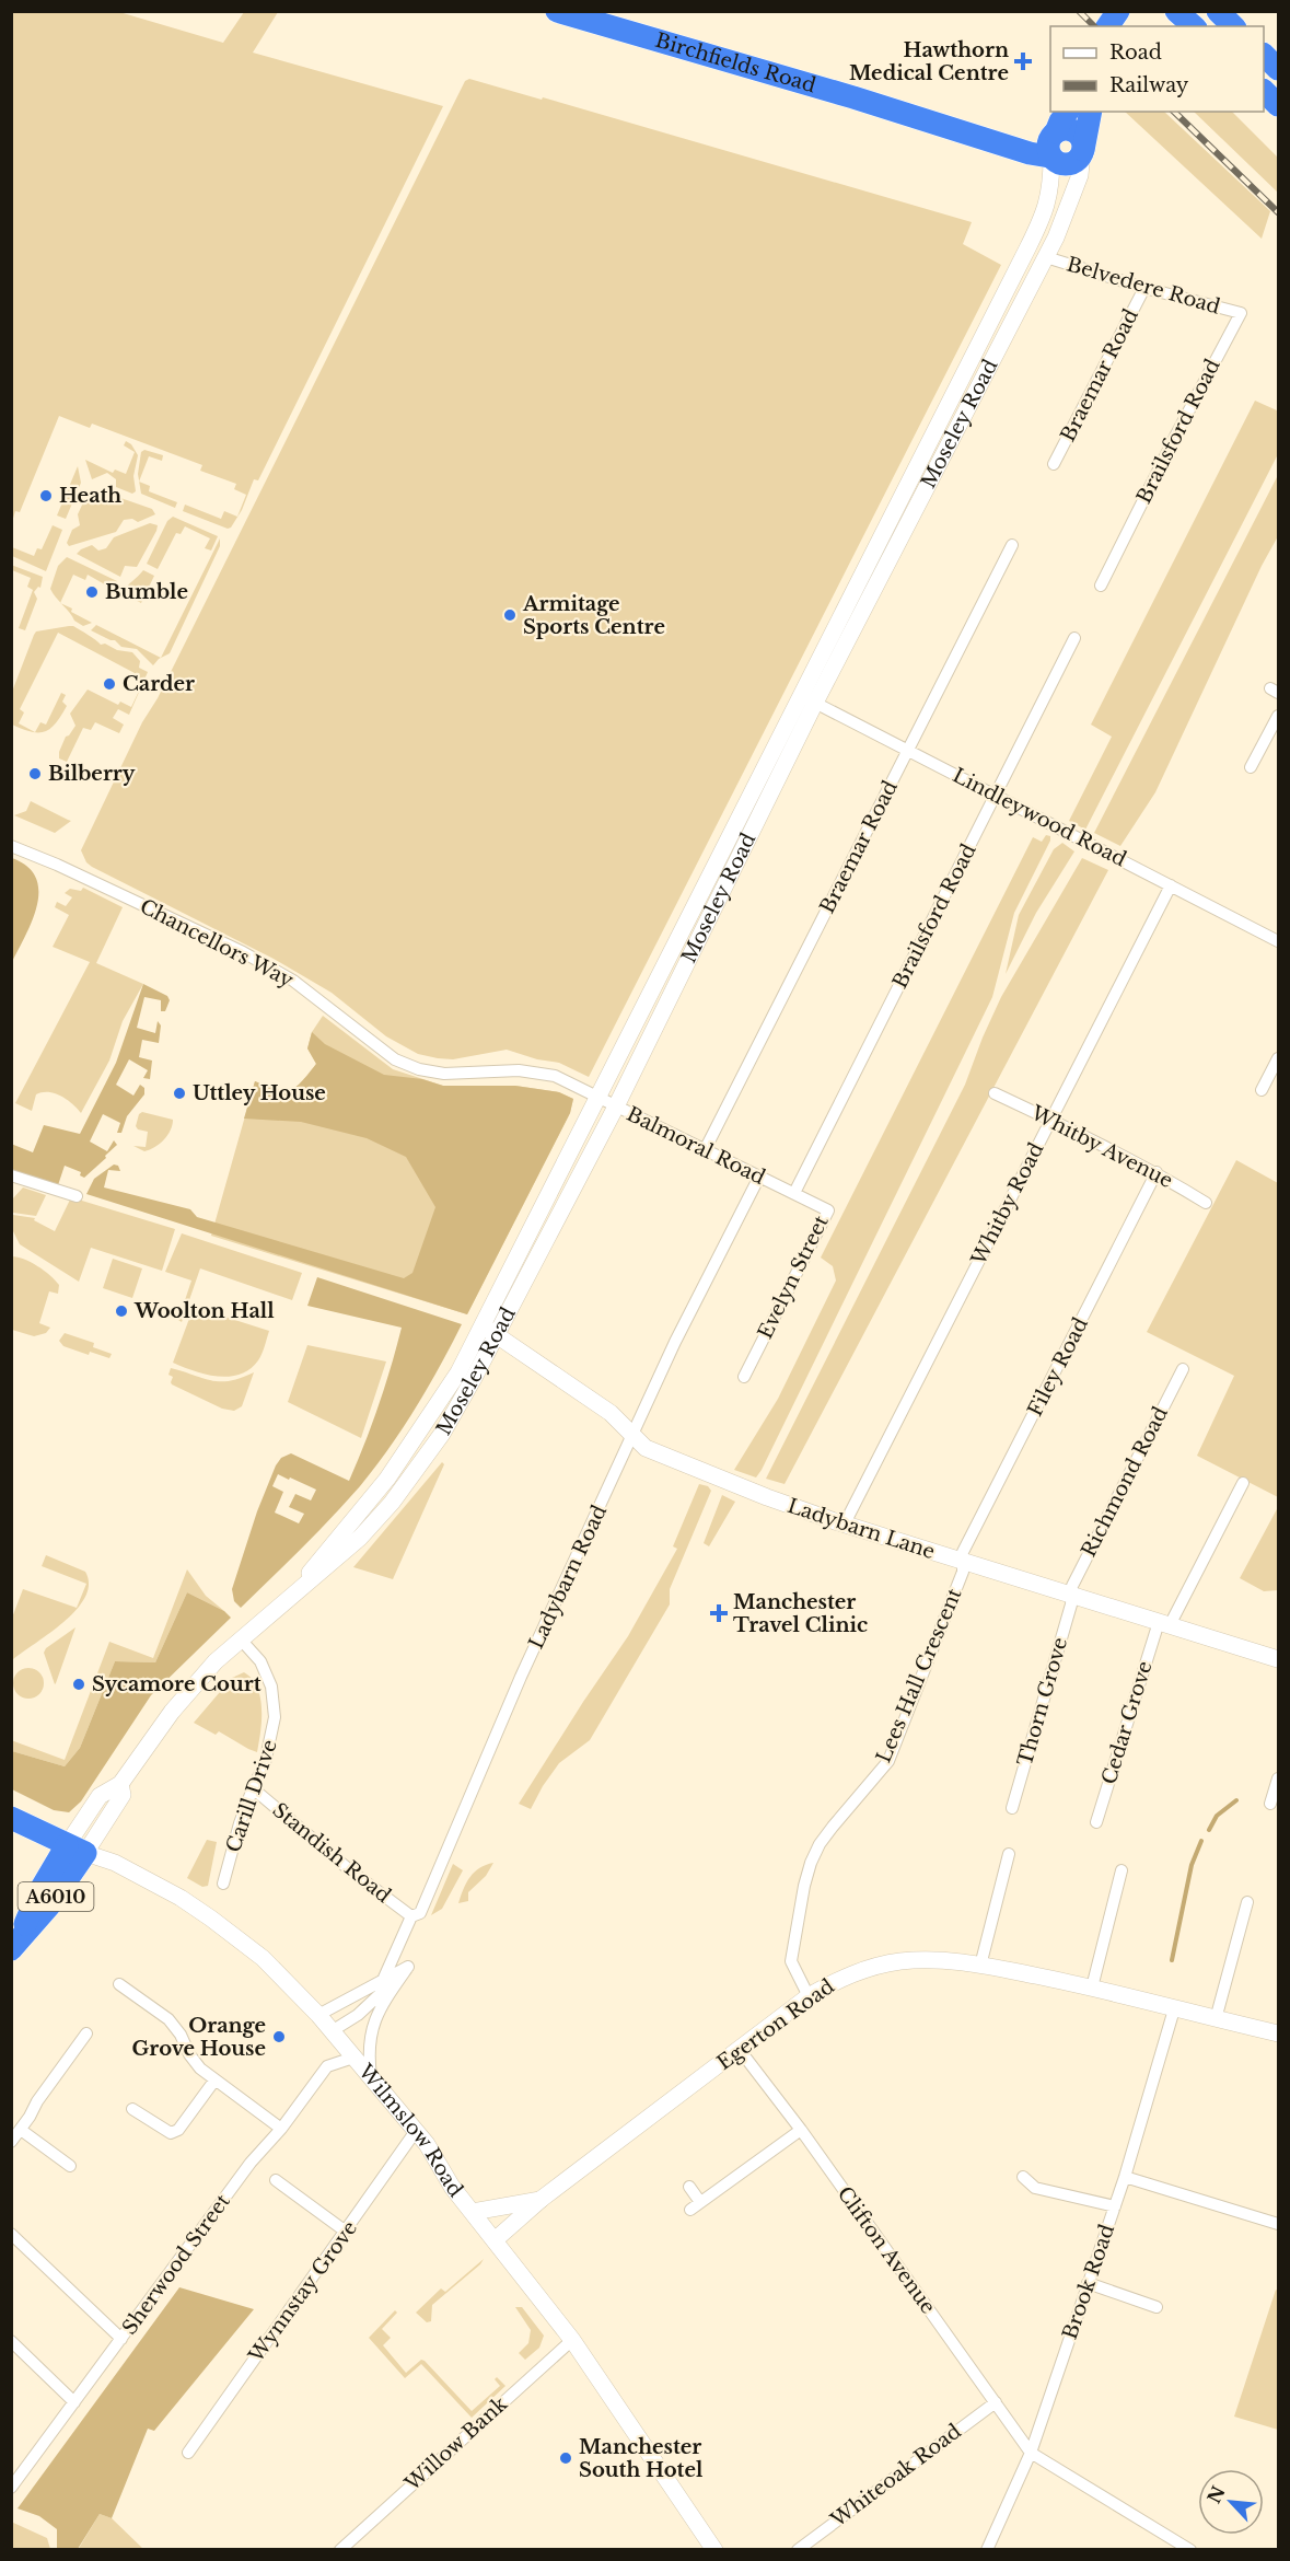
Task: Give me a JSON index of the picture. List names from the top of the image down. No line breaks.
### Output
{"streets":{"highway":["Birchfields Road","Moseley Road","A6010","Wilmslow Road"],"main road":["Ladybarn Lane","Egerton Road"],"street":["Belvedere Road","Braemar Road","Brailsford Road","Lindleywood Road","Chancellors Way","Balmoral Road","Whitby Avenue","Whitby Road","Evelyn Street","Filey Road","Richmond Road","Ladybarn Road","Lees Hall Crescent","Thorn Grove","Cedar Grove","Carill Drive","Standish Road","Clifton Avenue","Sherwood Street","Brook Road","Wynnstay Grove","Willow Bank","Whiteoak Road"]},"crossings":[["Birchfields Road","Moseley Road"],["Belvedere Road","Braemar Road"],["Belvedere Road","Moseley Road"],["Belvedere Road","Brailsford Road"],["Braemar Road","Lindleywood Road"],["Braemar Road","Balmoral Road"],["Moseley Road","Lindleywood Road"],["Moseley Road","Chancellors Way"],["Moseley Road","Balmoral Road"],["Moseley Road","Ladybarn Lane"],["Moseley Road","Carill Drive"],["Moseley Road","A6010"],["Moseley Road","Wilmslow Road"],["Brailsford Road","Lindleywood Road"],["Brailsford Road","Balmoral Road"],["Brailsford Road","Evelyn Street"],["Lindleywood Road","Whitby Road"],["Chancellors Way","Balmoral Road"],["Balmoral Road","Evelyn Street"],["Balmoral Road","Ladybarn Road"],["Whitby Avenue","Whitby Road"],["Whitby Avenue","Filey Road"],["Whitby Road","Ladybarn Lane"],["Filey Road","Ladybarn Lane"],["Filey Road","Lees Hall Crescent"],["Richmond Road","Ladybarn Lane"],["Richmond Road","Thorn Grove"],["Ladybarn Lane","Ladybarn Road"],["Ladybarn Lane","Lees Hall Crescent"],["Ladybarn Lane","Thorn Grove"],["Ladybarn Lane","Cedar Grove"],["Ladybarn Road","Standish Road"],["Lees Hall Crescent","Egerton Road"],["Carill Drive","Standish Road"],["A6010","Wilmslow Road"],["Egerton Road","Wilmslow Road"],["Egerton Road","Clifton Avenue"],["Egerton Road","Brook Road"],["Wilmslow Road","Sherwood Street"],["Wilmslow Road","Wynnstay Grove"],["Wilmslow Road","Willow Bank"],["Clifton Avenue","Brook Road"],["Clifton Avenue","Whiteoak Road"]],"places":{"health":["Hawthorn Medical Centre","Manchester Travel Clinic"],"other":["Heath","Bumble","Armitage Sports Centre","Carder","Bilberry","Uttley House","Woolton Hall","Sycamore Court","Orange Grove House","Manchester South Hotel"]},"legend":["Road","Railway"],"north":"top left"}
